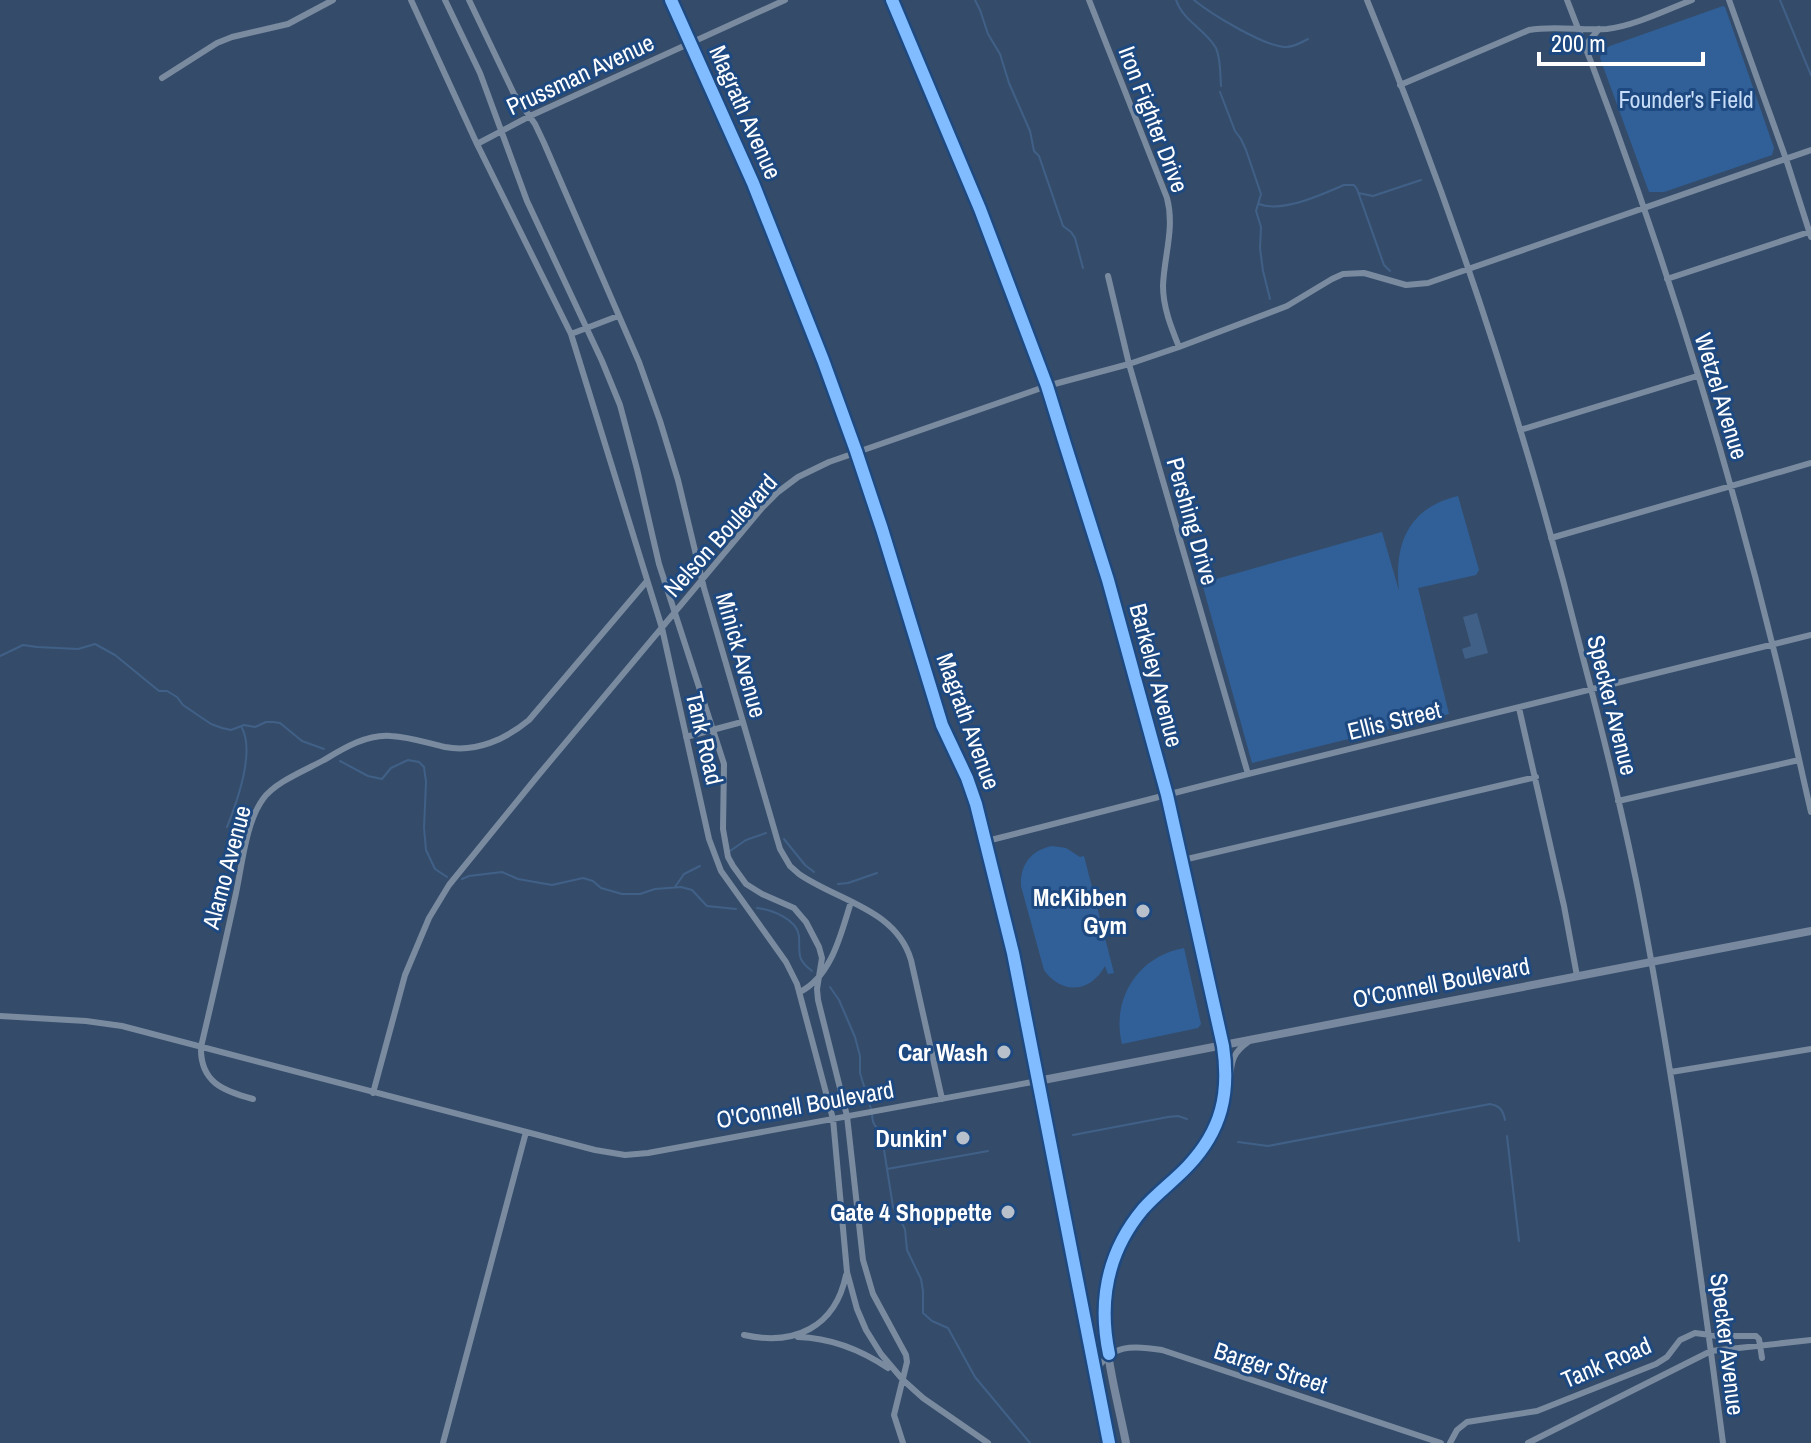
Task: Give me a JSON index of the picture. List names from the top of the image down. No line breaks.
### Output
{"streets":{"main road":["Magrath Avenue","Barkeley Avenue","O'Connell Boulevard"],"street":["Prussman Avenue","Iron Fighter Drive","Wetzel Avenue","Pershing Drive","Nelson Boulevard","Minick Avenue","Specker Avenue","Ellis Street","Tank Road","Alamo Avenue","Barger Street"]},"crossings":[["Prussman Avenue","Magrath Avenue"],["Prussman Avenue","Minick Avenue"],["Prussman Avenue","Tank Road"],["Magrath Avenue","Nelson Boulevard"],["Magrath Avenue","Ellis Street"],["Magrath Avenue","O'Connell Boulevard"],["Iron Fighter Drive","Nelson Boulevard"],["Wetzel Avenue","Nelson Boulevard"],["Wetzel Avenue","Ellis Street"],["Pershing Drive","Nelson Boulevard"],["Pershing Drive","Ellis Street"],["Nelson Boulevard","Minick Avenue"],["Nelson Boulevard","Barkeley Avenue"],["Nelson Boulevard","Specker Avenue"],["Nelson Boulevard","Tank Road"],["Nelson Boulevard","O'Connell Boulevard"],["Minick Avenue","O'Connell Boulevard"],["Barkeley Avenue","Ellis Street"],["Barkeley Avenue","O'Connell Boulevard"],["Barkeley Avenue","Barger Street"],["Specker Avenue","Ellis Street"],["Specker Avenue","Tank Road"],["Specker Avenue","O'Connell Boulevard"],["Tank Road","Alamo Avenue"],["Tank Road","O'Connell Boulevard"],["Alamo Avenue","O'Connell Boulevard"]],"parks":["Founder's Field"],"places":["McKibben Gym","Car Wash","Dunkin'","Gate 4 Shoppette"],"scale_bar":"200 m"}
